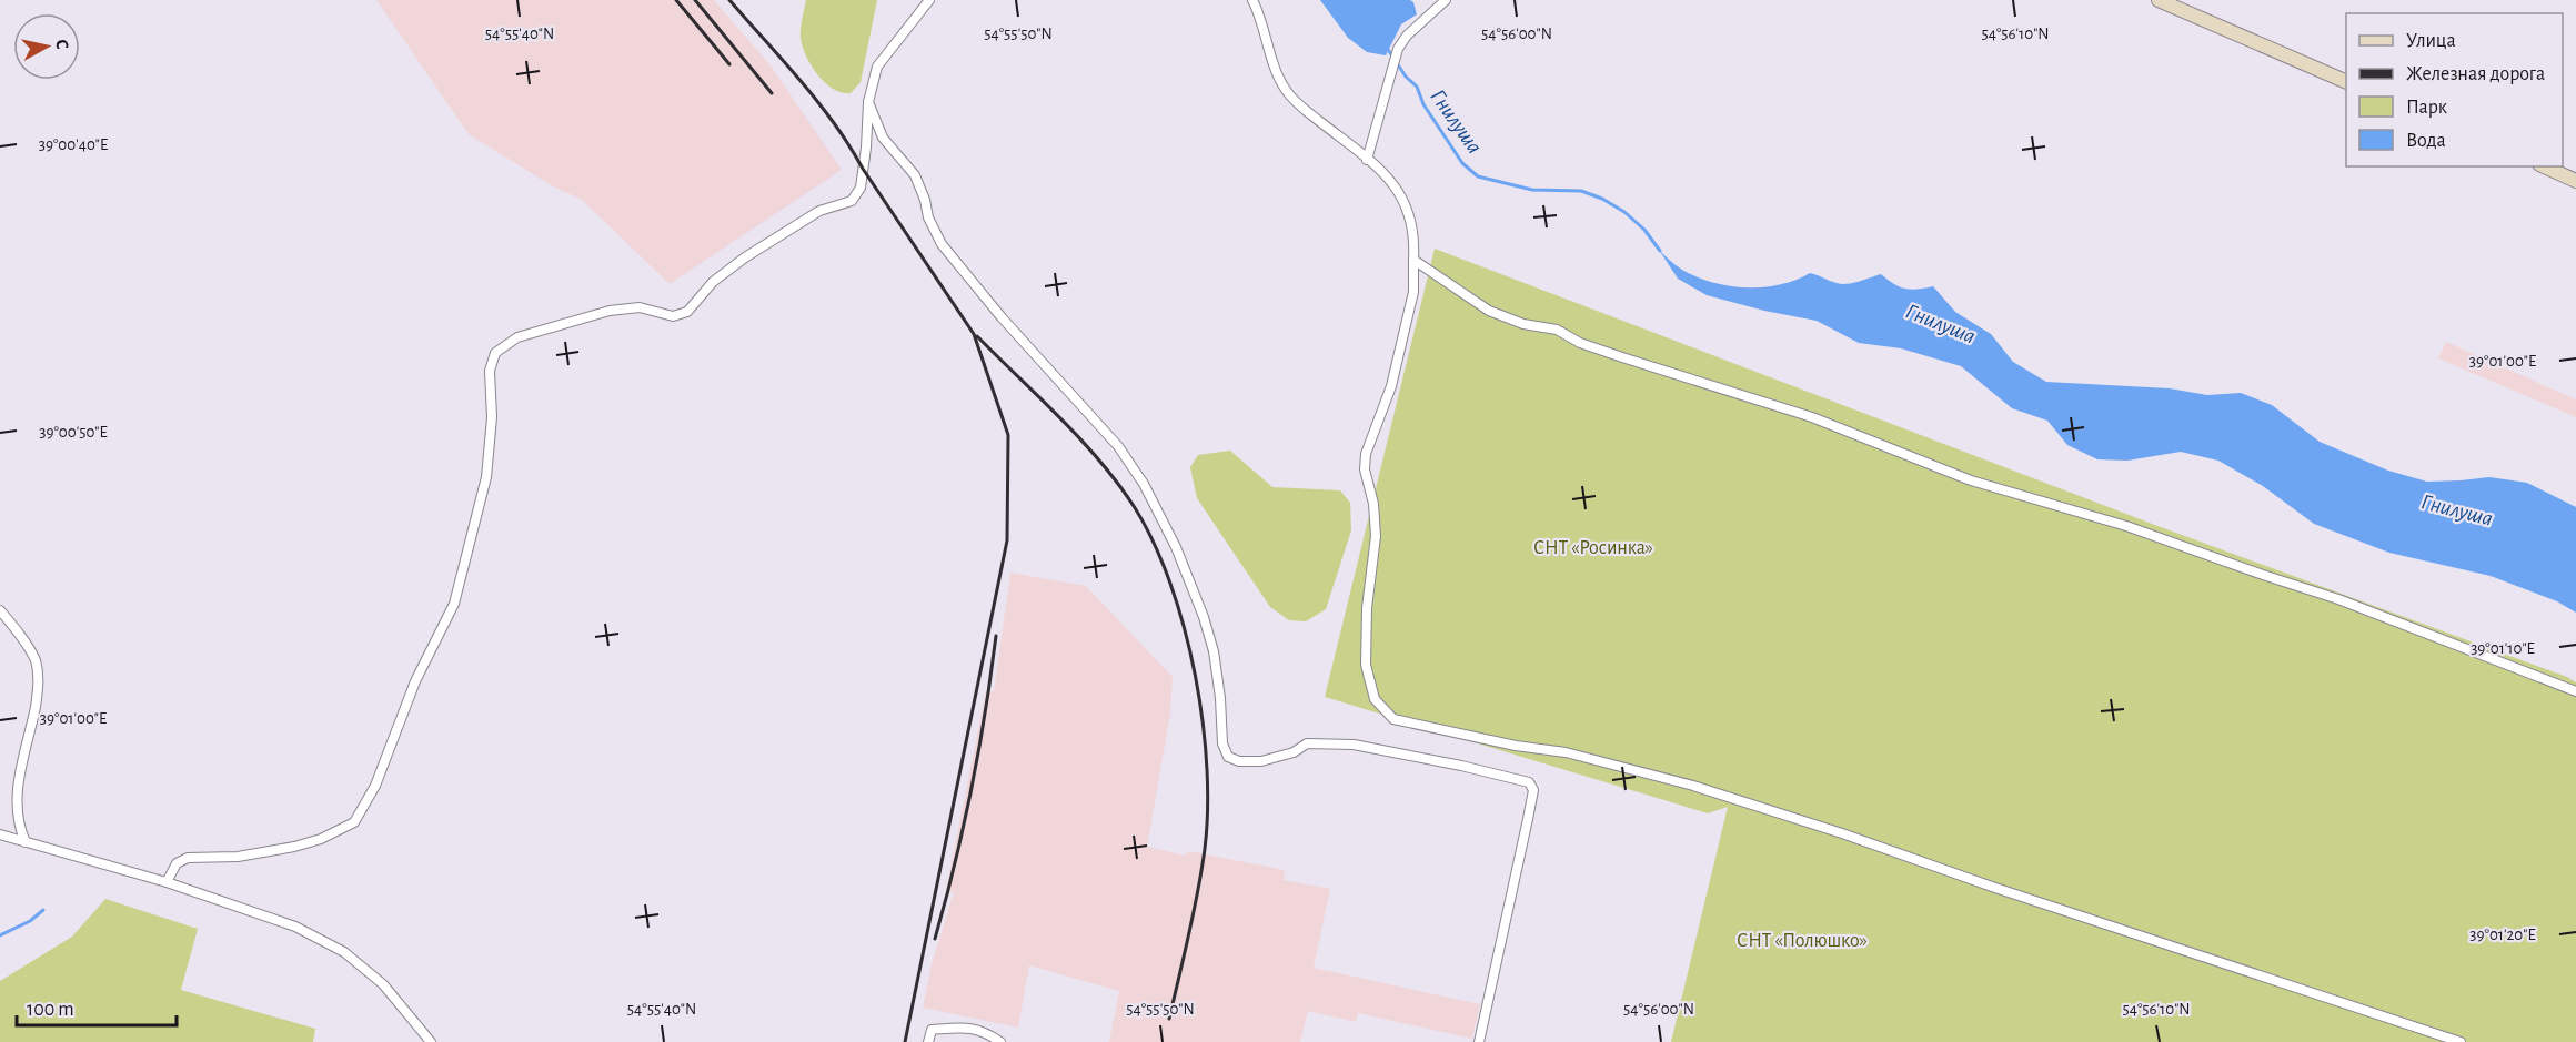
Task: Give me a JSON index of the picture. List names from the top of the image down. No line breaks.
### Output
{"water":["Гнилуша"],"parks":["СНТ «Росинка»","СНТ «Полюшко»"],"legend":["Улица","Железная дорога","Парк","Вода"],"scale_bar":"100 m","north":"right","coordinates":["54°55'40\"N","54°55'50\"N","54°56'00\"N","54°56'10\"N","39°00'40\"E","39°01'00\"E","39°00'50\"E","39°01'10\"E","39°01'20\"E"]}
